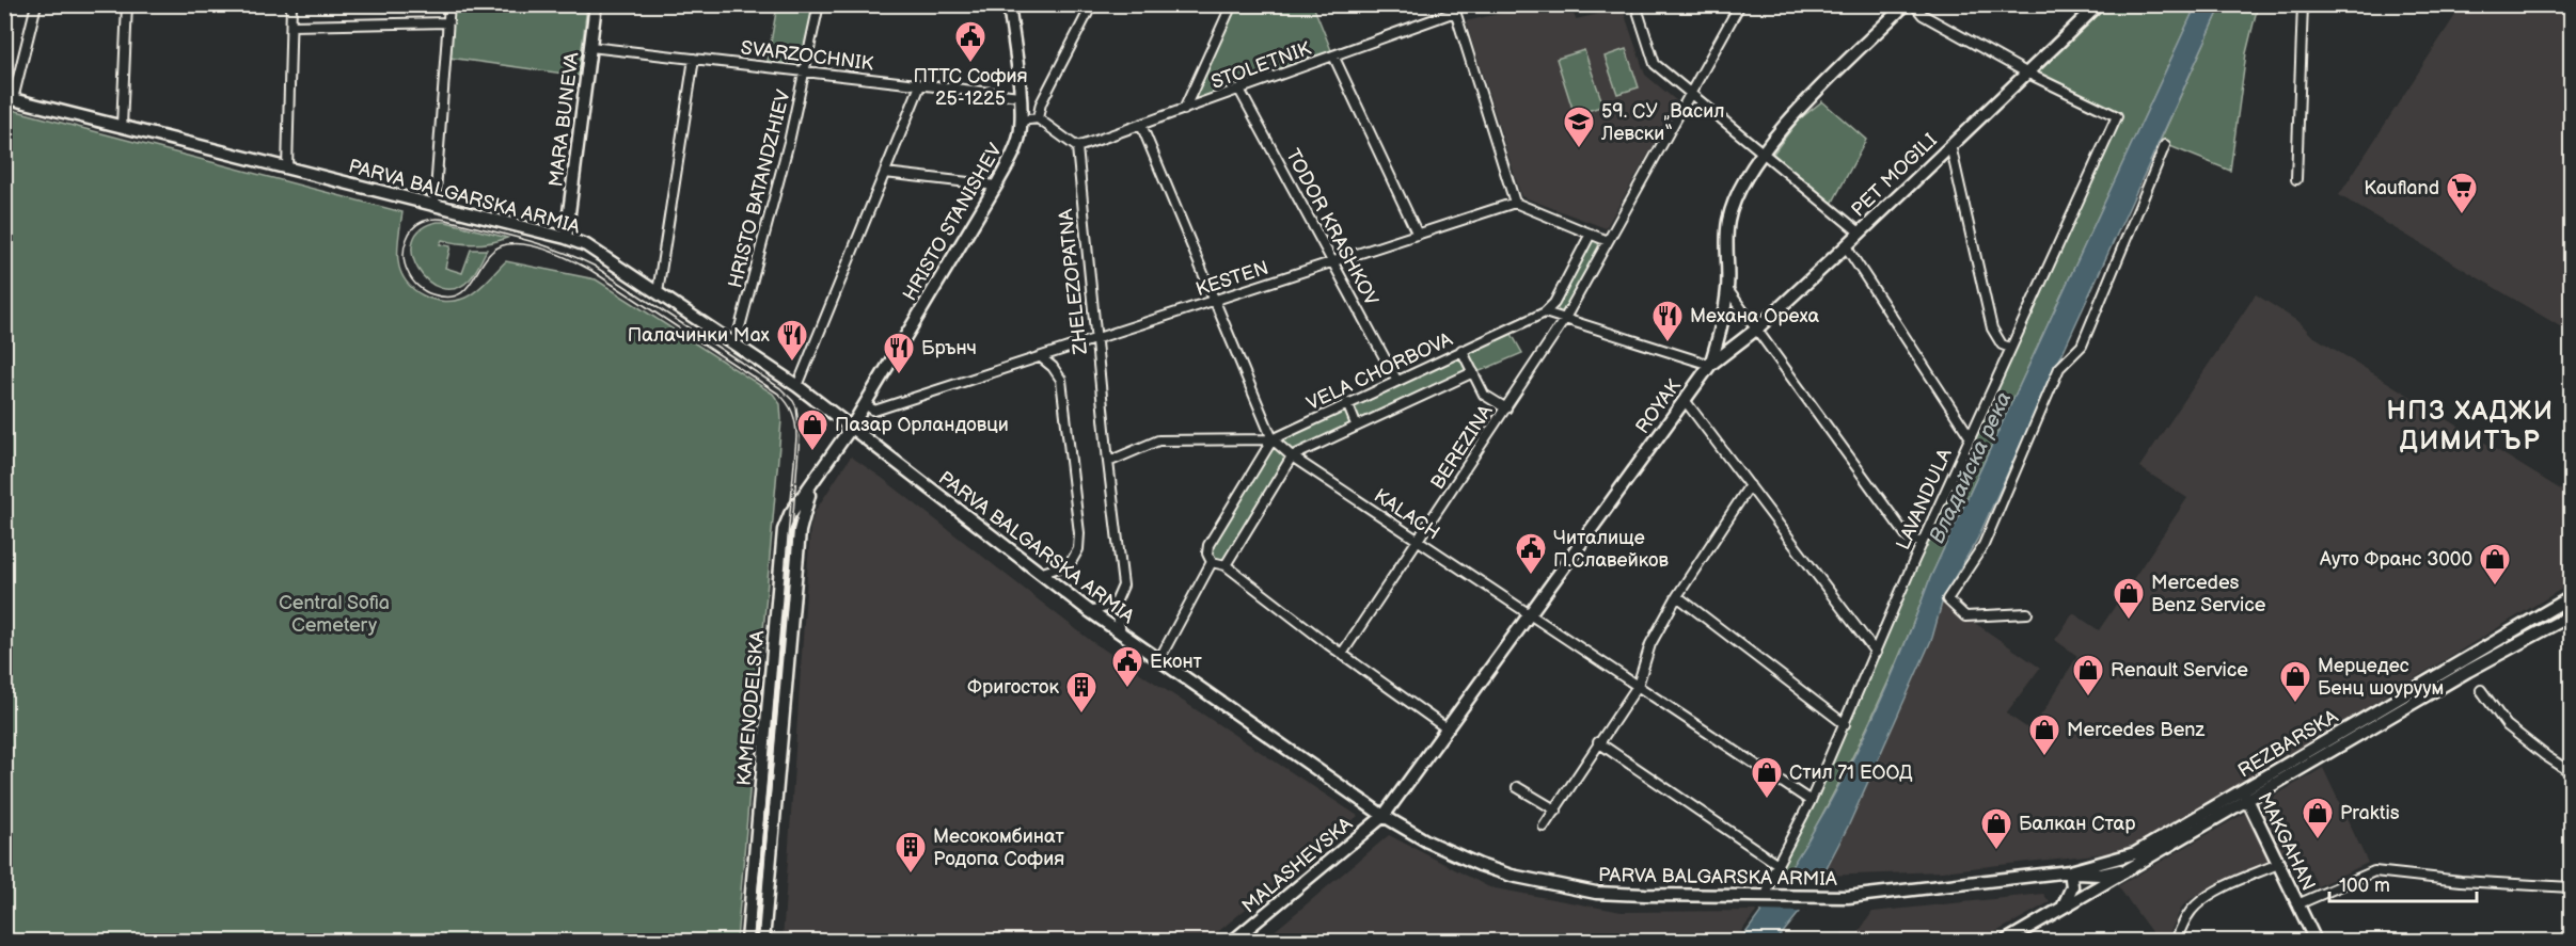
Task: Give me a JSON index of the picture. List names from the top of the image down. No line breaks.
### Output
{"streets":{"street":["SVARZOCHNIK","STOLETNIK","MARA BUNEVA","PET MOGILI","HRISTO BATANDZHIEV","PARVA BALGARSKA ARMIA","HRISTO STANISHEV","TODOR KRASHKOV","KESTEN","ZHELEZOPATNA","VELA CHORBOVA","ROYAK","BEREZINA","LAVANDULA","KALACH","KAMENODELSKA","REZBARSKA","MAKGAHAN","MALASHEVSKA"]},"crossings":[["SVARZOCHNIK","MARA BUNEVA"],["SVARZOCHNIK","HRISTO BATANDZHIEV"],["STOLETNIK","TODOR KRASHKOV"],["STOLETNIK","ZHELEZOPATNA"],["STOLETNIK","KALACH"],["MARA BUNEVA","PARVA BALGARSKA ARMIA"],["PET MOGILI","ROYAK"],["PET MOGILI","LAVANDULA"],["HRISTO BATANDZHIEV","PARVA BALGARSKA ARMIA"],["PARVA BALGARSKA ARMIA","HRISTO STANISHEV"],["PARVA BALGARSKA ARMIA","ROYAK"],["PARVA BALGARSKA ARMIA","LAVANDULA"],["PARVA BALGARSKA ARMIA","KAMENODELSKA"],["PARVA BALGARSKA ARMIA","REZBARSKA"],["PARVA BALGARSKA ARMIA","MALASHEVSKA"],["HRISTO STANISHEV","KESTEN"],["HRISTO STANISHEV","KAMENODELSKA"],["TODOR KRASHKOV","KESTEN"],["TODOR KRASHKOV","VELA CHORBOVA"],["KESTEN","ZHELEZOPATNA"],["KESTEN","KALACH"],["VELA CHORBOVA","KALACH"],["ROYAK","KALACH"],["ROYAK","MALASHEVSKA"],["BEREZINA","KALACH"],["LAVANDULA","KALACH"],["REZBARSKA","MAKGAHAN"]],"districts":["НПЗ ХАДЖИ ДИМИТЪР"],"water":["Владайска река"],"parks":["Central Sofia Cemetery"],"places":{"public building":["ПТТС София 25-1225","Читалище П.Славейков","Еконт"],"school or university":["59. СУ „Васил Левски“"],"supermarket":["Kaufland"],"restaurant":["Механа Ореха","Палачинки Max","Брънч"],"shop":["Пазар Орландовци","Ауто Франс 3000","Mercedes Benz Service","Renault Service","Мерцедес Бенц шоуруум","Mercedes Benz","Стил 71 ЕООД","Praktis","Балкан Стар"],"building":["Фригосток","Месокомбинат Родопа София"]},"scale_bar":"100 m"}
